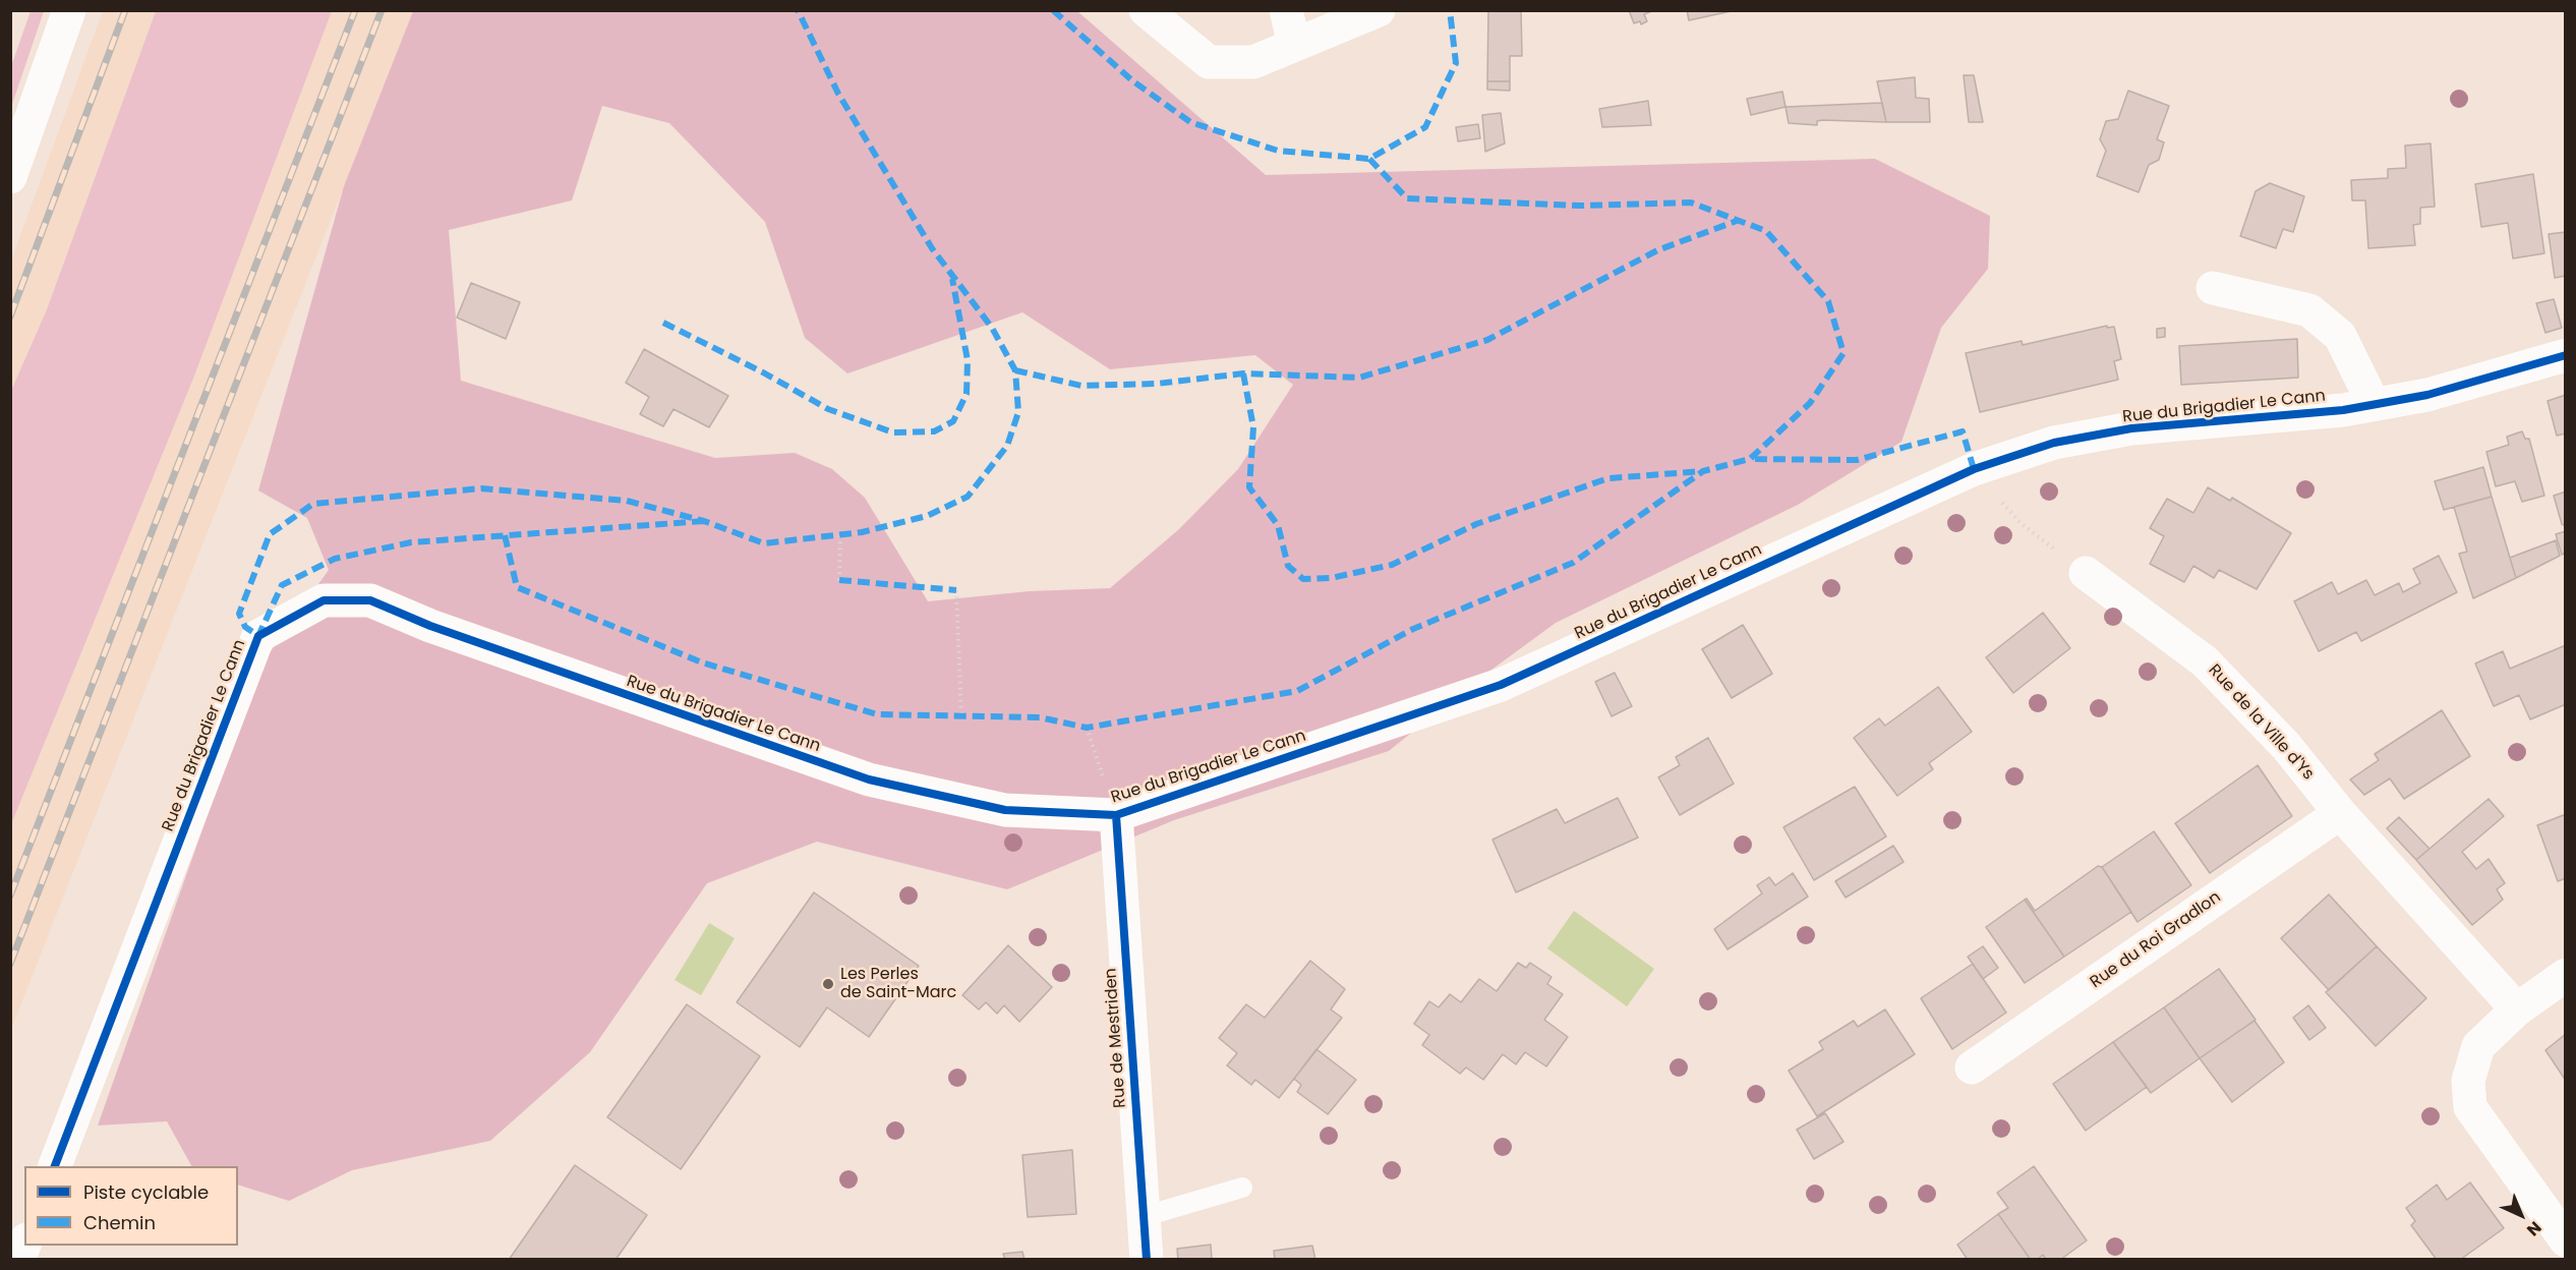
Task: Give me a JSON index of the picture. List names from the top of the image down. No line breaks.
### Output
{"streets":{"main road":["Rue du Brigadier Le Cann","Rue de la Ville d'Ys","Rue du Roi Gradlon","Rue de Mestriden"]},"crossings":[["Rue du Brigadier Le Cann","Rue de Mestriden"],["Rue de la Ville d'Ys","Rue du Roi Gradlon"]],"places":["Les Perles de Saint-Marc"],"legend":["Piste cyclable","Chemin"],"north":"bottom right"}
